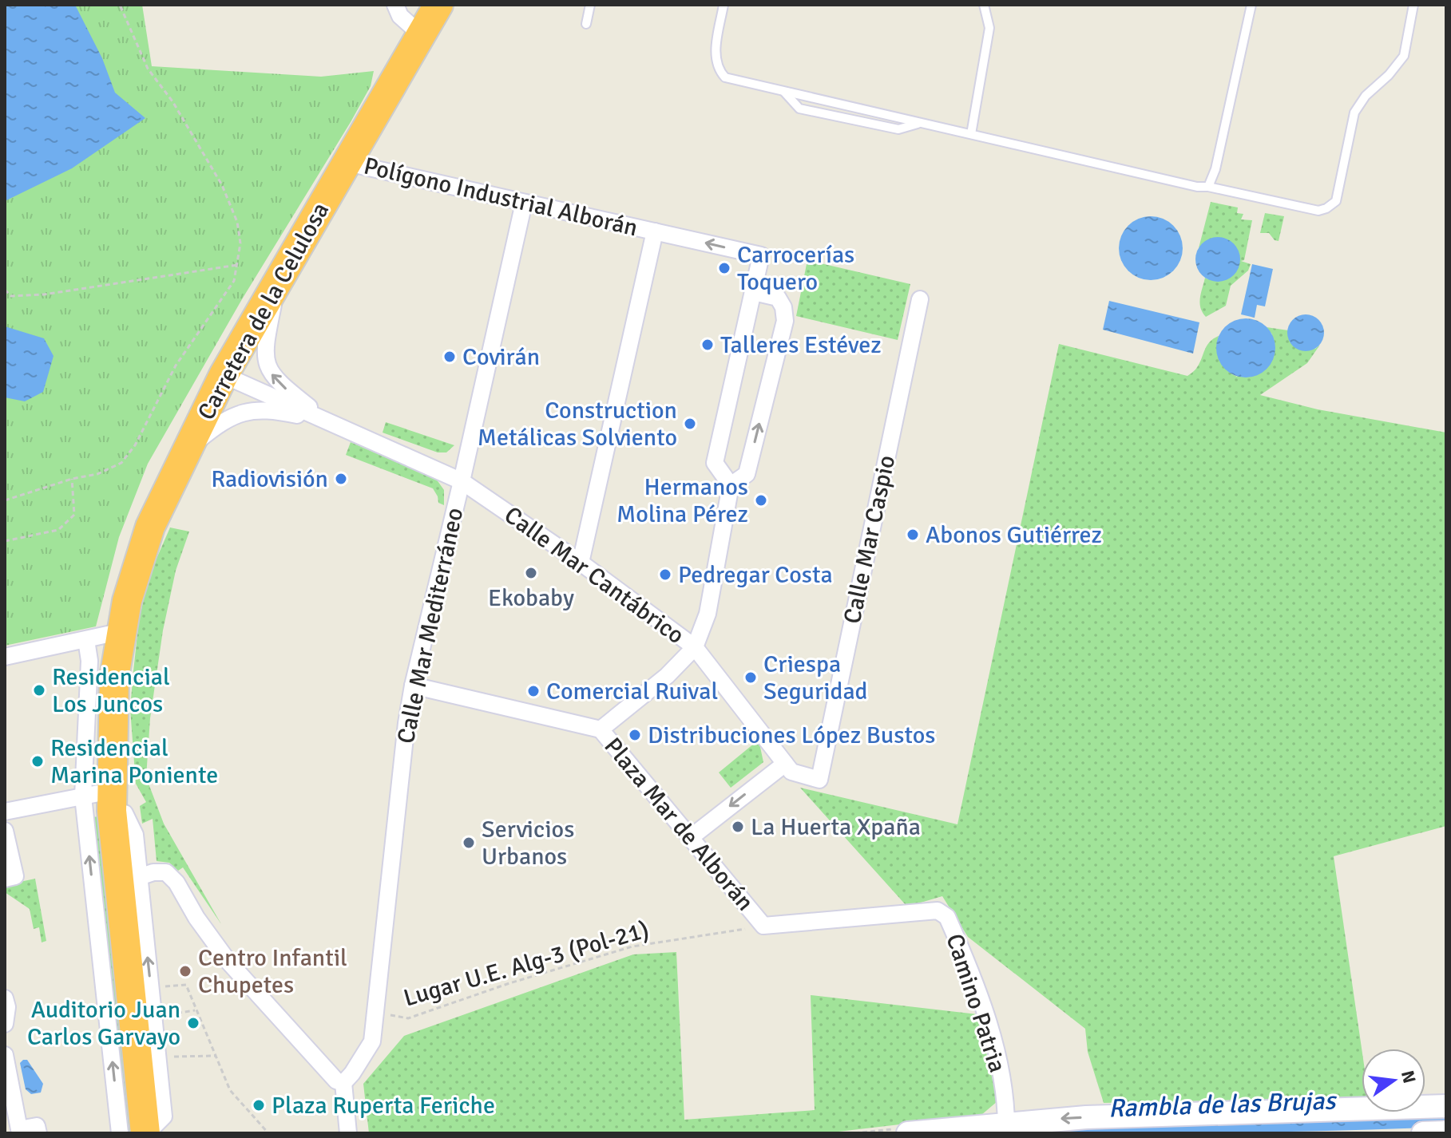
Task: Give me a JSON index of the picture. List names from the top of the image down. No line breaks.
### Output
{"streets":{"highway":["Carretera de la Celulosa"],"street":["Polígono Industrial Alborán","Calle Mar Caspio","Calle Mar Cantábrico","Calle Mar Mediterráneo","Plaza Mar de Alborán","Camino Patria"],"path":["Lugar U.E. Alg-3 (Pol-21)"]},"crossings":[["Polígono Industrial Alborán","Carretera de la Celulosa"],["Polígono Industrial Alborán","Calle Mar Cantábrico"],["Polígono Industrial Alborán","Calle Mar Mediterráneo"],["Carretera de la Celulosa","Calle Mar Cantábrico"],["Calle Mar Caspio","Calle Mar Cantábrico"],["Calle Mar Cantábrico","Calle Mar Mediterráneo"],["Calle Mar Cantábrico","Plaza Mar de Alborán"],["Calle Mar Mediterráneo","Lugar U.E. Alg-3 (Pol-21)"],["Plaza Mar de Alborán","Lugar U.E. Alg-3 (Pol-21)"],["Plaza Mar de Alborán","Camino Patria"],["Lugar U.E. Alg-3 (Pol-21)","Camino Patria"]],"water":["Rambla de las Brujas"],"places":["Carrocerías Toquero","Talleres Estévez","Covirán","Construction Metálicas Solviento","Radiovisión","Hermanos Molina Pérez","Abonos Gutiérrez","Ekobaby","Pedregar Costa","Criespa Seguridad","Residencial Los Juncos","Comercial Ruival","Distribuciones López Bustos","Residencial Marina Poniente","La Huerta Xpaña","Servicios Urbanos","Centro Infantil Chupetes","Auditorio Juan Carlos Garvayo","Plaza Ruperta Feriche"],"north":"right"}
